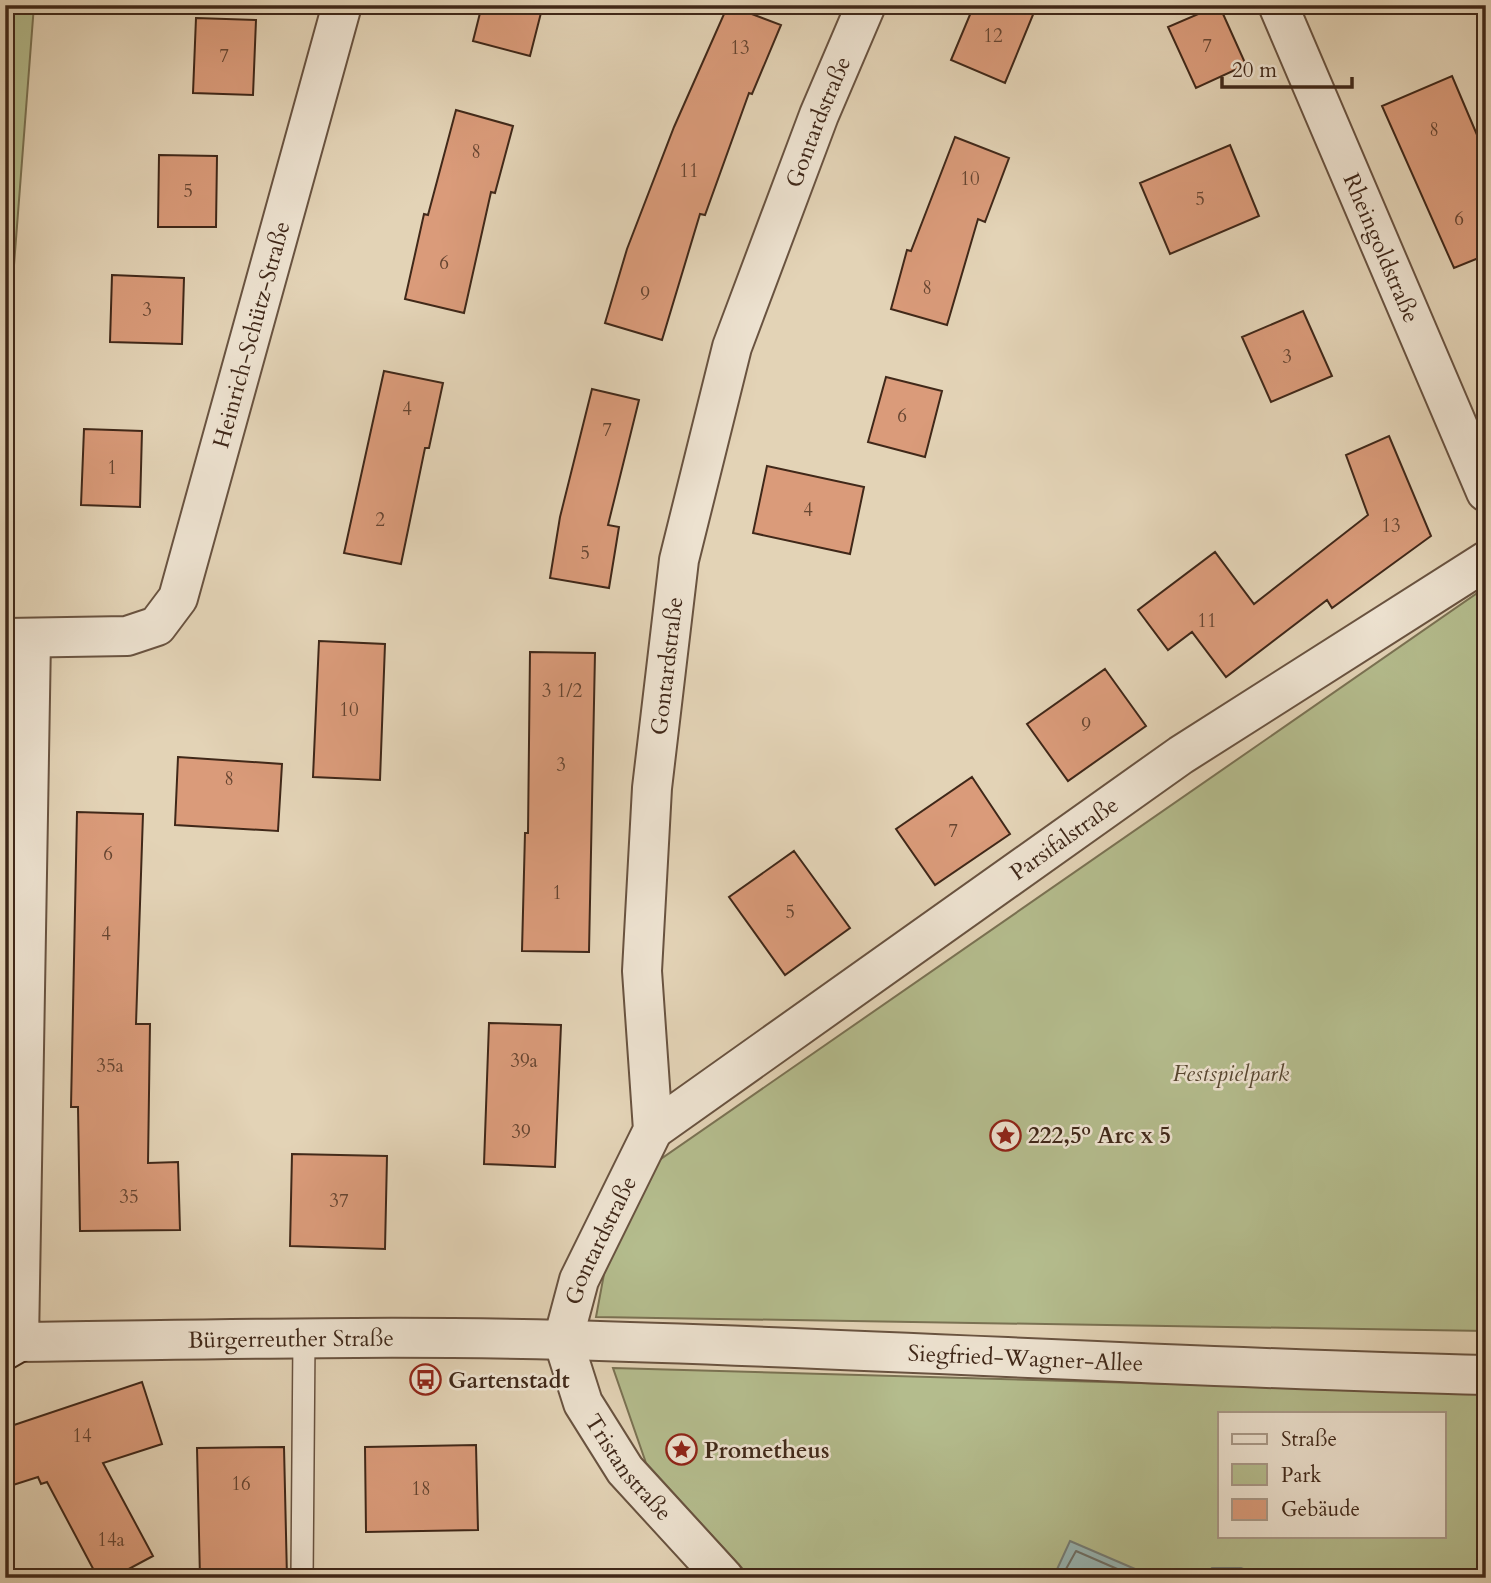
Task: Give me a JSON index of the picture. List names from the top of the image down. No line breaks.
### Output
{"streets":{"street":["Gontardstraße","Rheingoldstraße","Heinrich-Schütz-Straße","Parsifalstraße","Bürgerreuther Straße","Siegfried-Wagner-Allee","Tristanstraße"]},"crossings":[["Gontardstraße","Parsifalstraße"],["Gontardstraße","Bürgerreuther Straße"],["Gontardstraße","Siegfried-Wagner-Allee"],["Gontardstraße","Tristanstraße"],["Bürgerreuther Straße","Siegfried-Wagner-Allee"],["Bürgerreuther Straße","Tristanstraße"],["Siegfried-Wagner-Allee","Tristanstraße"]],"parks":["Festspielpark"],"places":{"place":["222,5º Arc x 5","Prometheus"],"bus stop":["Gartenstadt"]},"house_numbers":["12","7","13","7","8","8","11","10","5","5","6","6","8","9","3","3","4","6","7","1","4","2","13","5","11","3 1/2","10","9","3","8","7","6","1","5","4","39a","35a","39","35","37","14","16","18","14a"],"legend":["Straße","Park","Gebäude"],"scale_bar":"20 m"}
